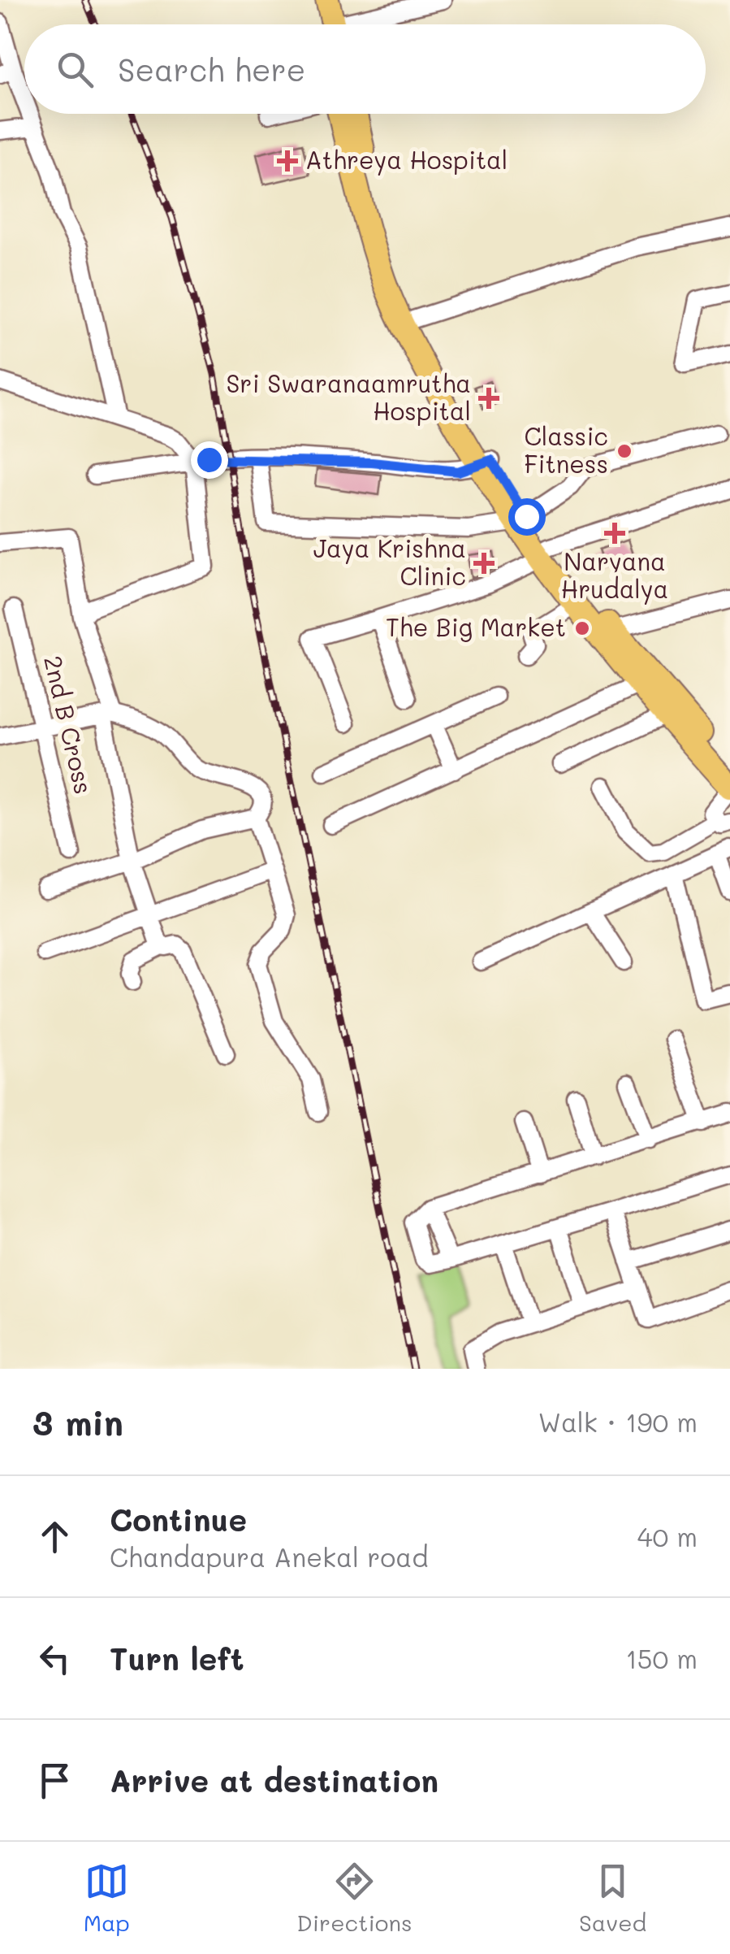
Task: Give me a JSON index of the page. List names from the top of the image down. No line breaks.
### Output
{"streets":{"street":["2nd B Cross"]},"places":{"health":["Athreya Hospital","Sri Swaranaamrutha Hospital","Naryana Hrudalya","Jaya Krishna Clinic"],"other":["Classic Fitness","The Big Market"]},"page":{"search":"Search here","heading":["3 min","Walk · 190 m"],"list":[["Continue","Chandapura Anekal road","40 m"],["Turn left","150 m"],"Arrive at destination"],"nav":["Map","Directions","Saved"]}}
